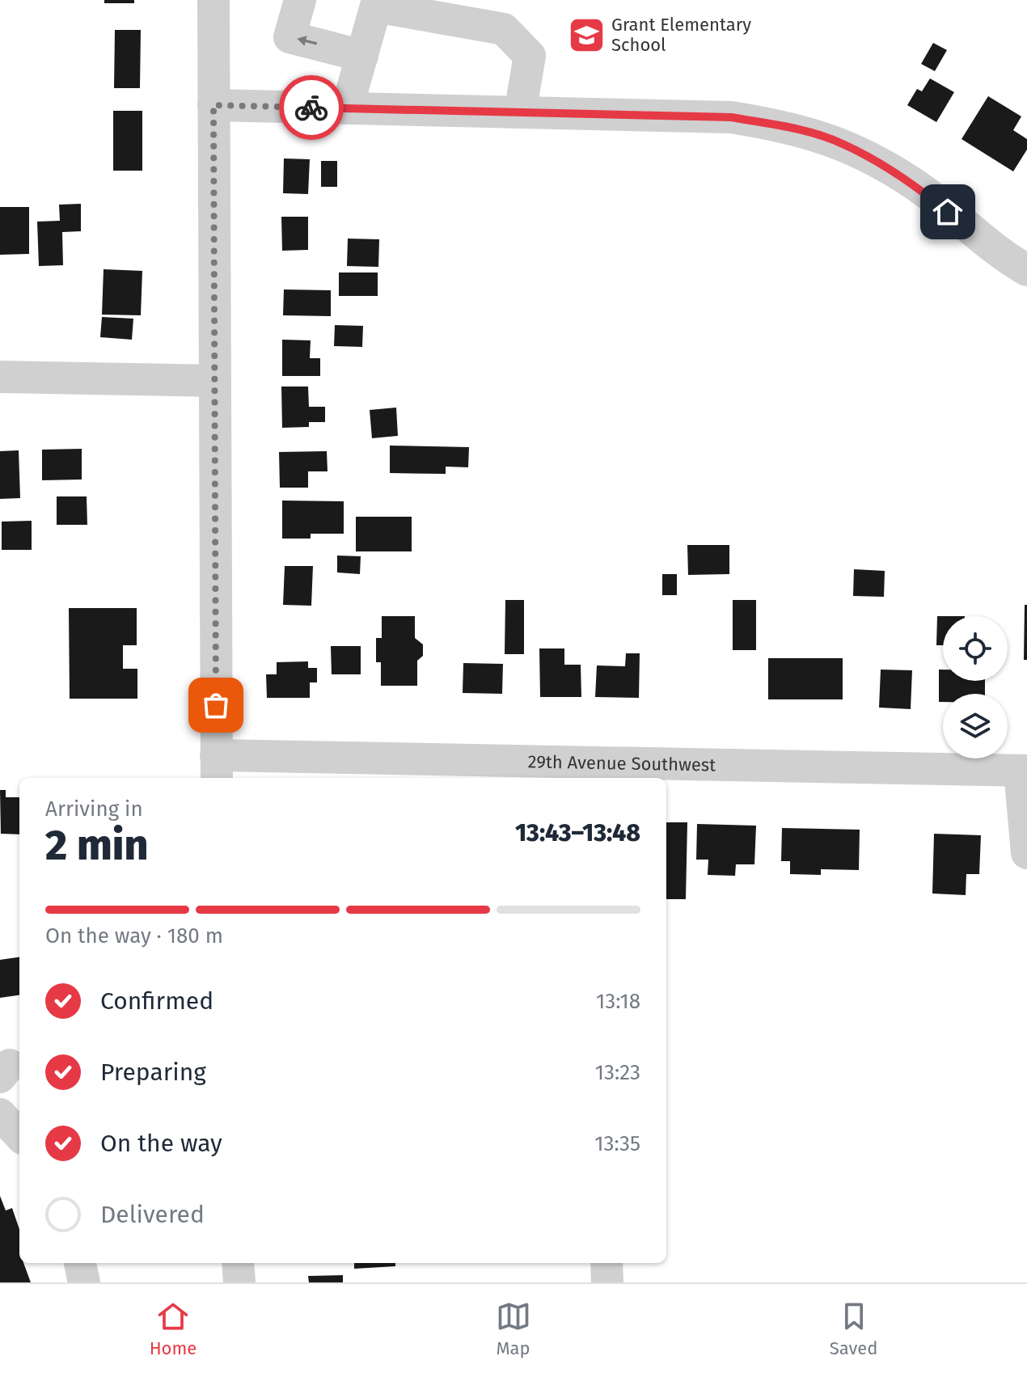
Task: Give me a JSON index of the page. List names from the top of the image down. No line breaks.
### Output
{"streets":{"street":["29th Avenue Southwest"]},"places":{"school or university":["Grant Elementary School"]},"page":{"heading":["2 min","Arriving in","13:43–13:48"],"bar":"On the way · 180 m","list":[["Confirmed","13:18"],["Preparing","13:23"],["On the way","13:35"],"Delivered"],"tabs":["Home","Map","Saved"]}}
